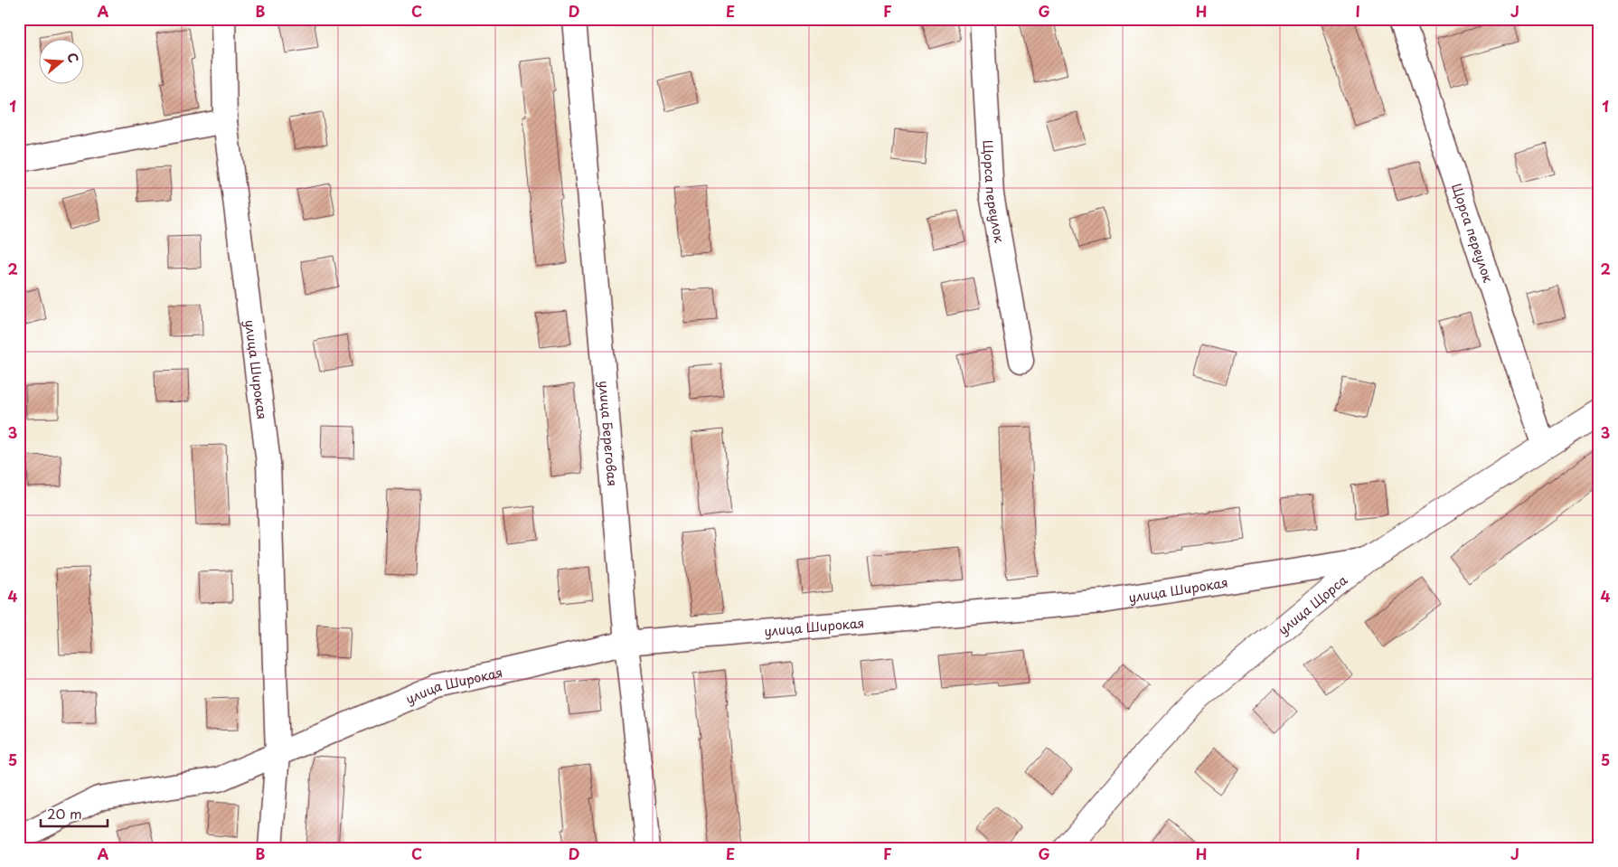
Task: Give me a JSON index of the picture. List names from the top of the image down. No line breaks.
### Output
{"streets":{"street":["Щорса переулок","улица Широкая","улица Береговая","улица Щорса"]},"crossings":[["Щорса переулок","улица Щорса"],["улица Широкая","улица Береговая"],["улица Широкая","улица Щорса"]],"scale_bar":"20 m","north":"right","grid":{"columns":["A","B","C","D","E","F","G","H","I","J"],"rows":["1","2","3","4","5"]}}
